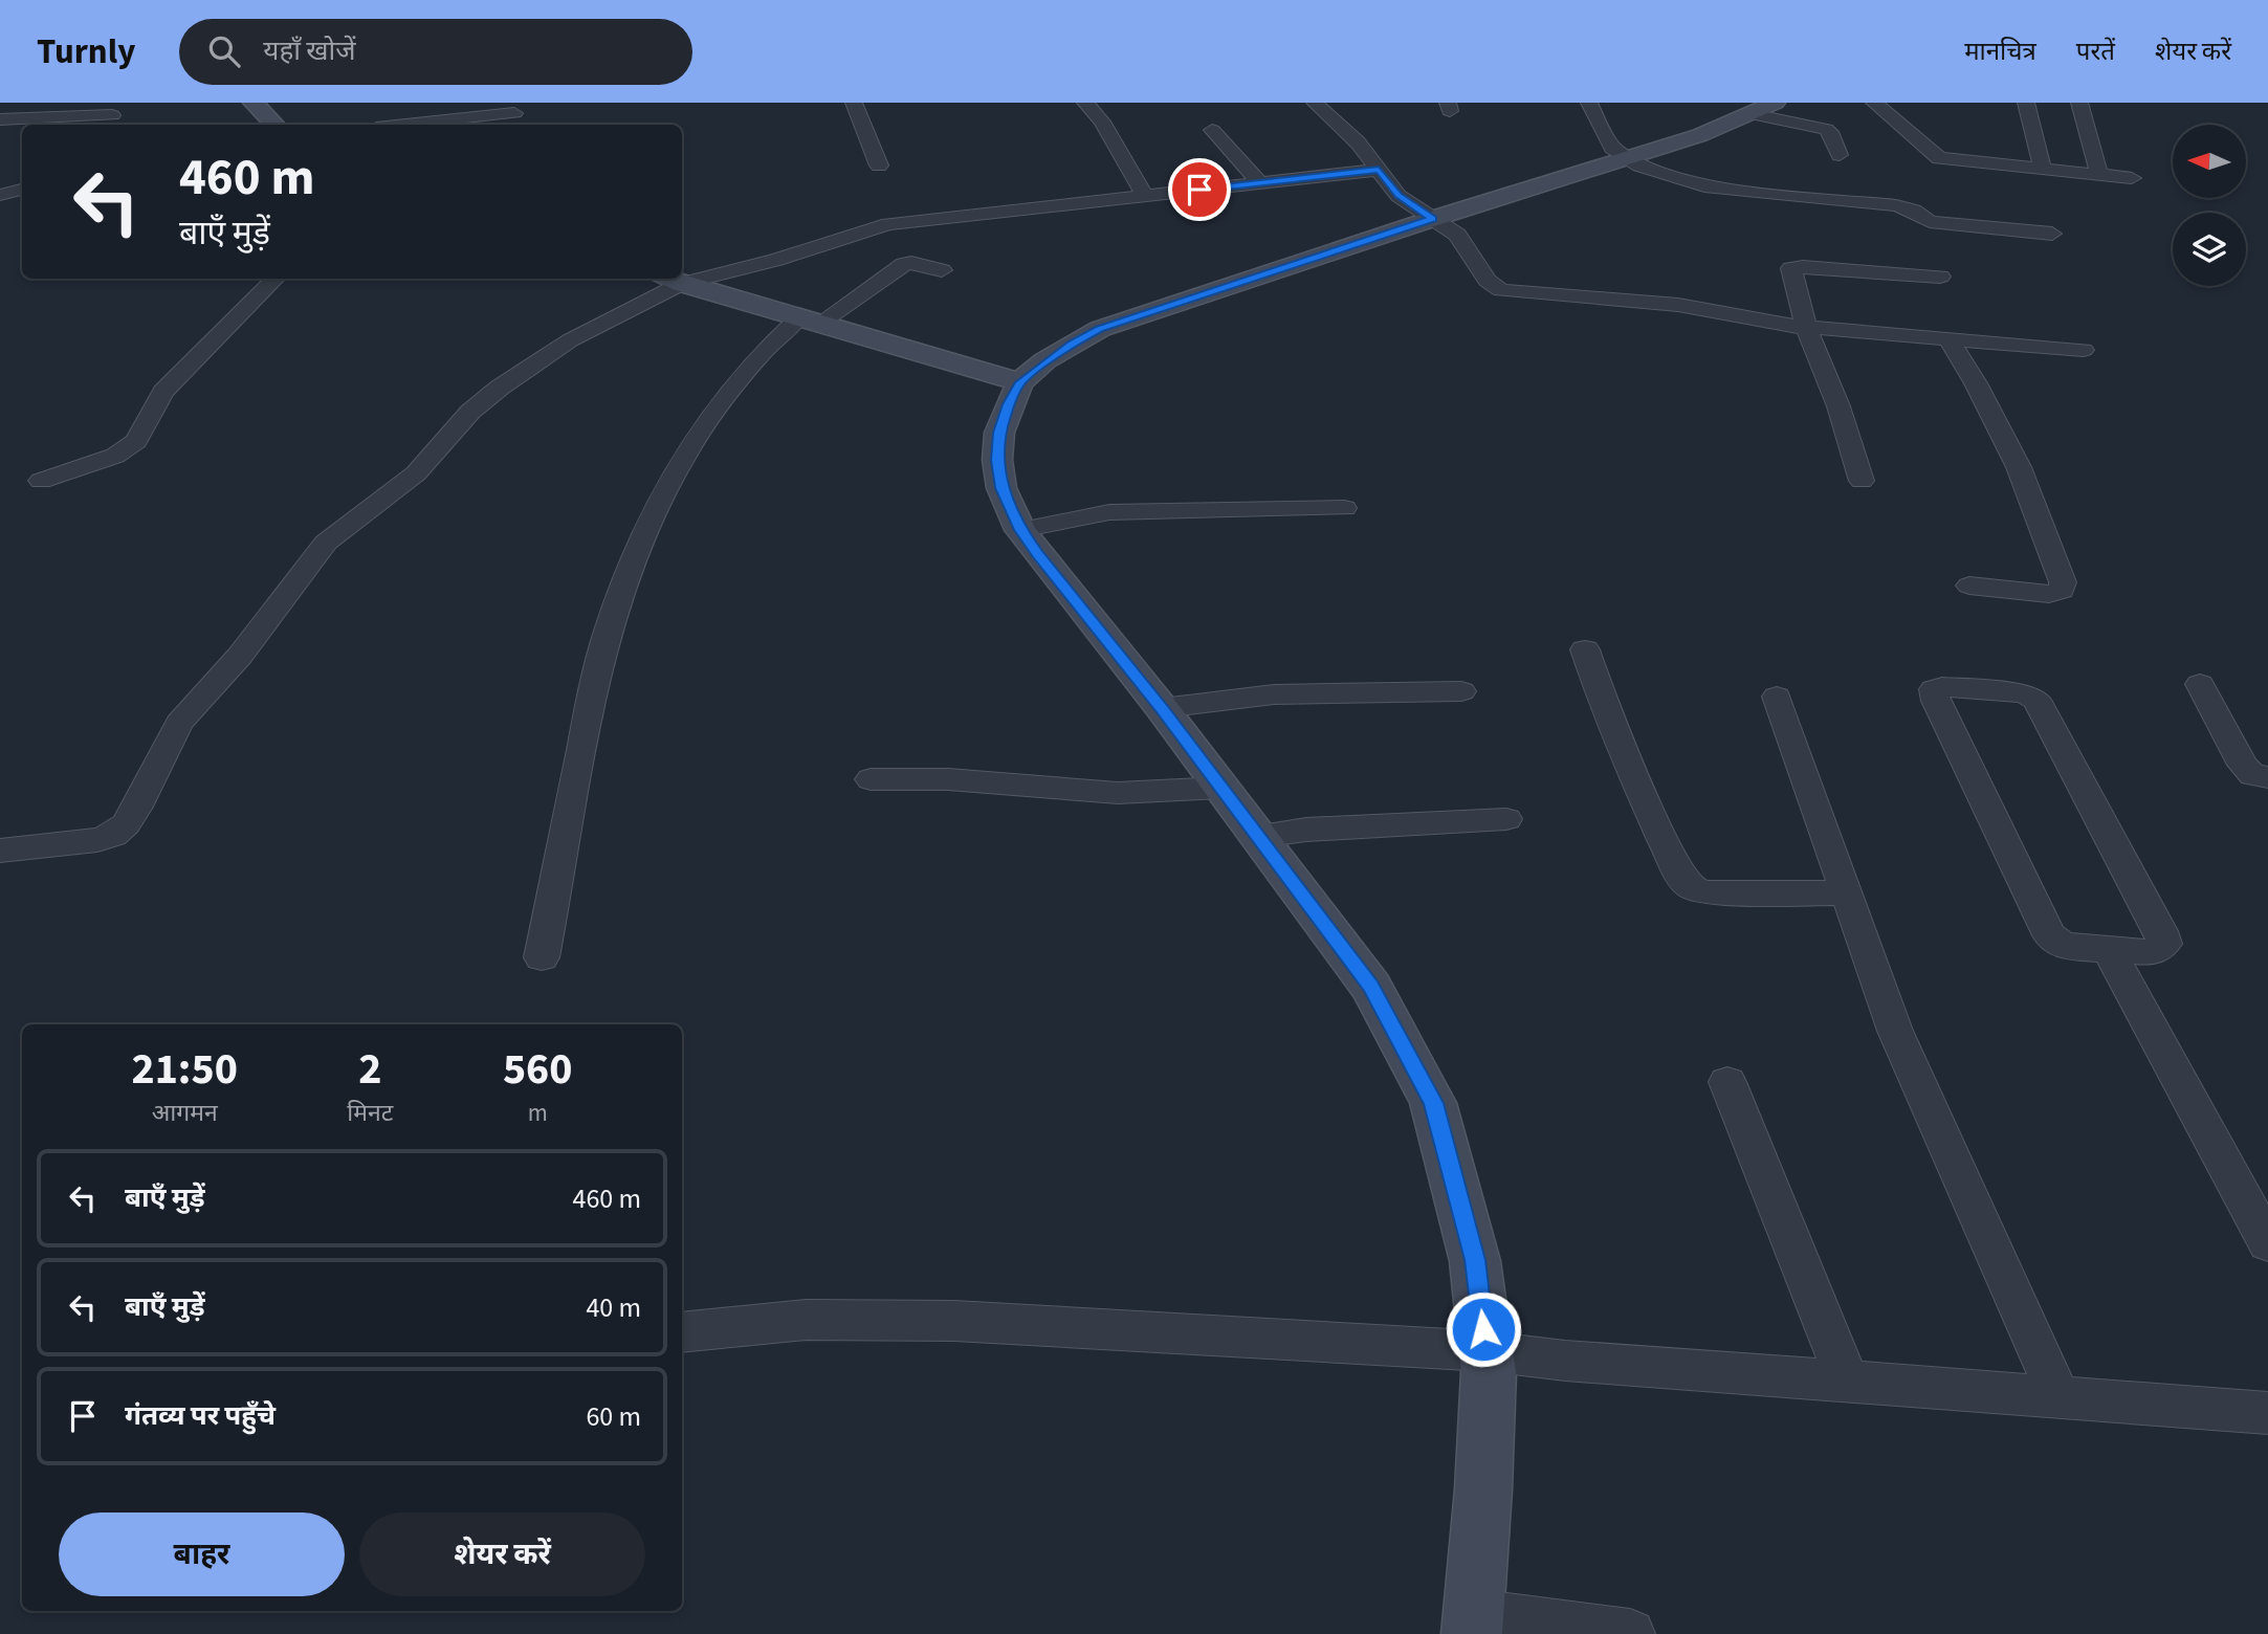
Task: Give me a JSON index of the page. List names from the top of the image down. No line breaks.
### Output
{"north":"left","page":{"header":"Turnly","search":"यहाँ खोजें","nav":["मानचित्र","परतें","शेयर करें"],"turn":["460 m","बाएँ मुड़ें"],"eta":["21:50","आगमन","2","मिनट","560","m"],"list":[{"name":"बाएँ मुड़ें","value":"460 m"},{"name":"बाएँ मुड़ें","value":"40 m"},{"name":"गंतव्य पर पहुँचे","value":"60 m"}],"buttons":["बाहर","शेयर करें"]}}
